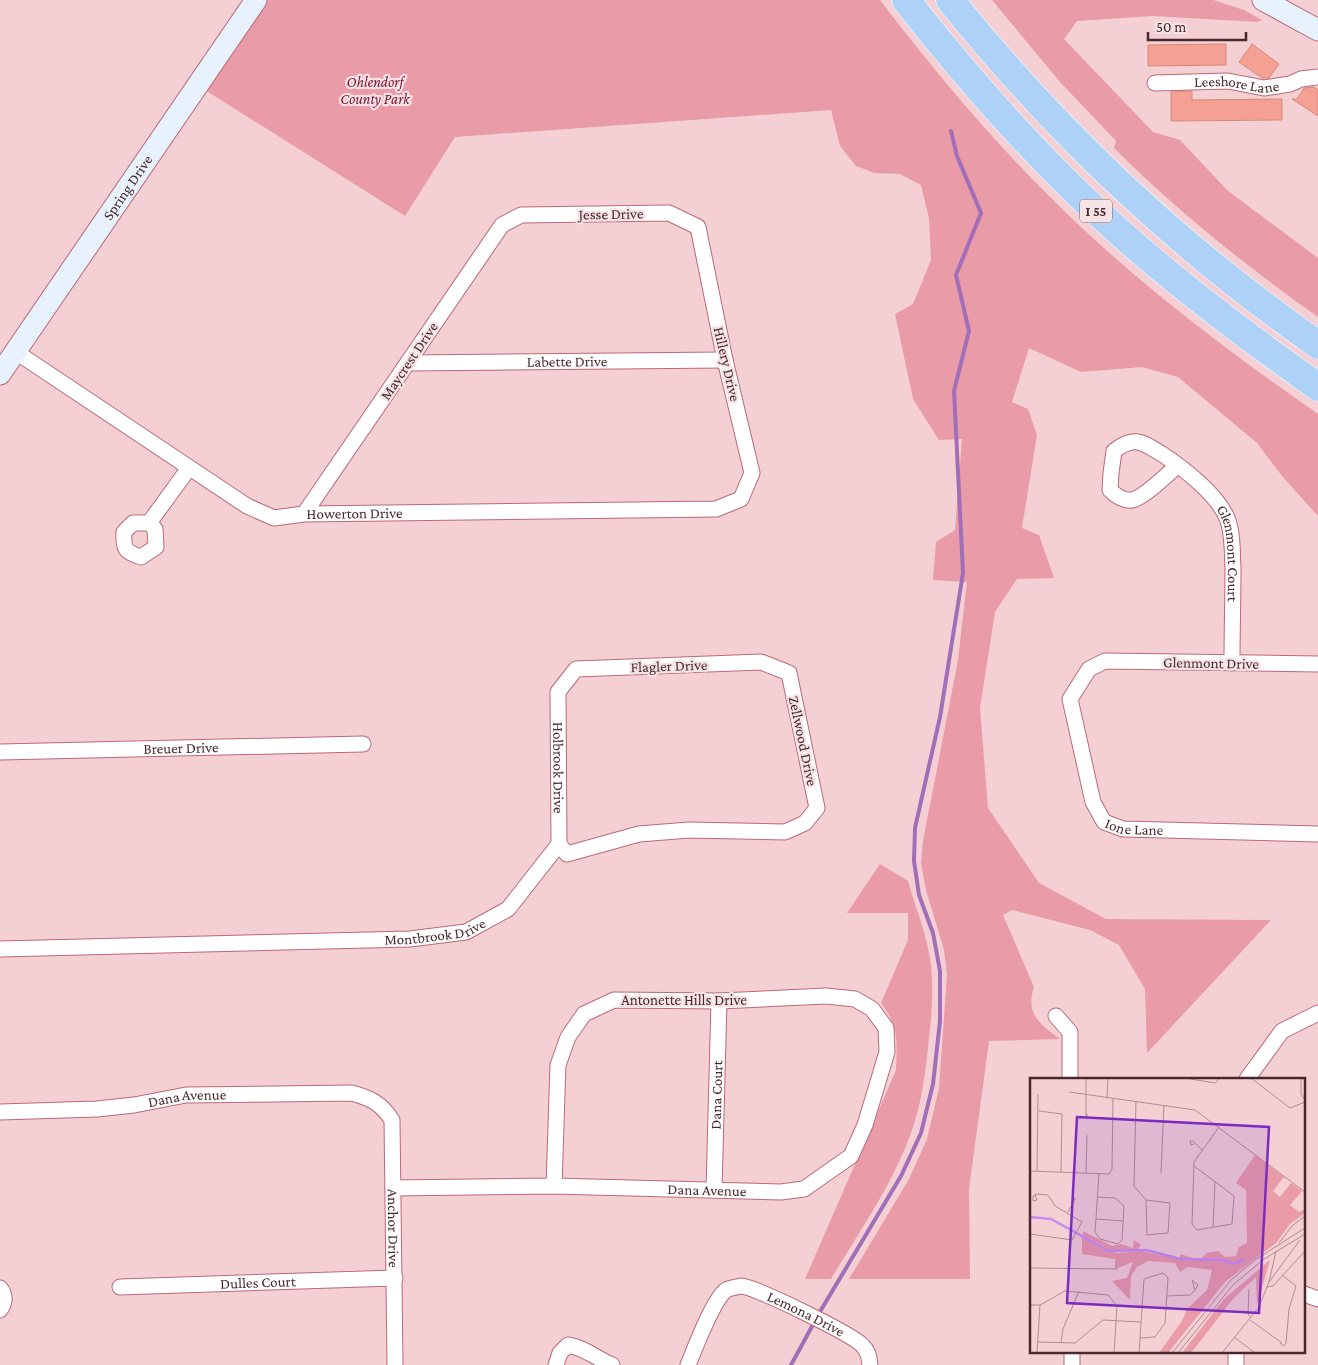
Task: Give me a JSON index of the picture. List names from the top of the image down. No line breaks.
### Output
{"streets":{"highway":["I 55"],"street":["Leeshore Lane","Spring Drive","Jesse Drive","Maycrest Drive","Labette Drive","Hillery Drive","Howerton Drive","Glenmont Court","Glenmont Drive","Flagler Drive","Zellwood Drive","Breuer Drive","Holbrook Drive","Ione Lane","Montbrook Drive","Antonette Hills Drive","Dana Court","Dana Avenue","Anchor Drive","Dulles Court","Lemona Drive"]},"crossings":[["Spring Drive","Howerton Drive"],["Jesse Drive","Maycrest Drive"],["Jesse Drive","Hillery Drive"],["Maycrest Drive","Labette Drive"],["Maycrest Drive","Howerton Drive"],["Labette Drive","Hillery Drive"],["Hillery Drive","Howerton Drive"],["Glenmont Court","Glenmont Drive"],["Glenmont Drive","Ione Lane"],["Flagler Drive","Zellwood Drive"],["Flagler Drive","Holbrook Drive"],["Zellwood Drive","Holbrook Drive"],["Zellwood Drive","Montbrook Drive"],["Holbrook Drive","Montbrook Drive"],["Antonette Hills Drive","Dana Court"],["Antonette Hills Drive","Dana Avenue"],["Dana Court","Dana Avenue"],["Dana Avenue","Anchor Drive"],["Anchor Drive","Dulles Court"]],"parks":["Ohlendorf County Park"],"scale_bar":"50 m"}
